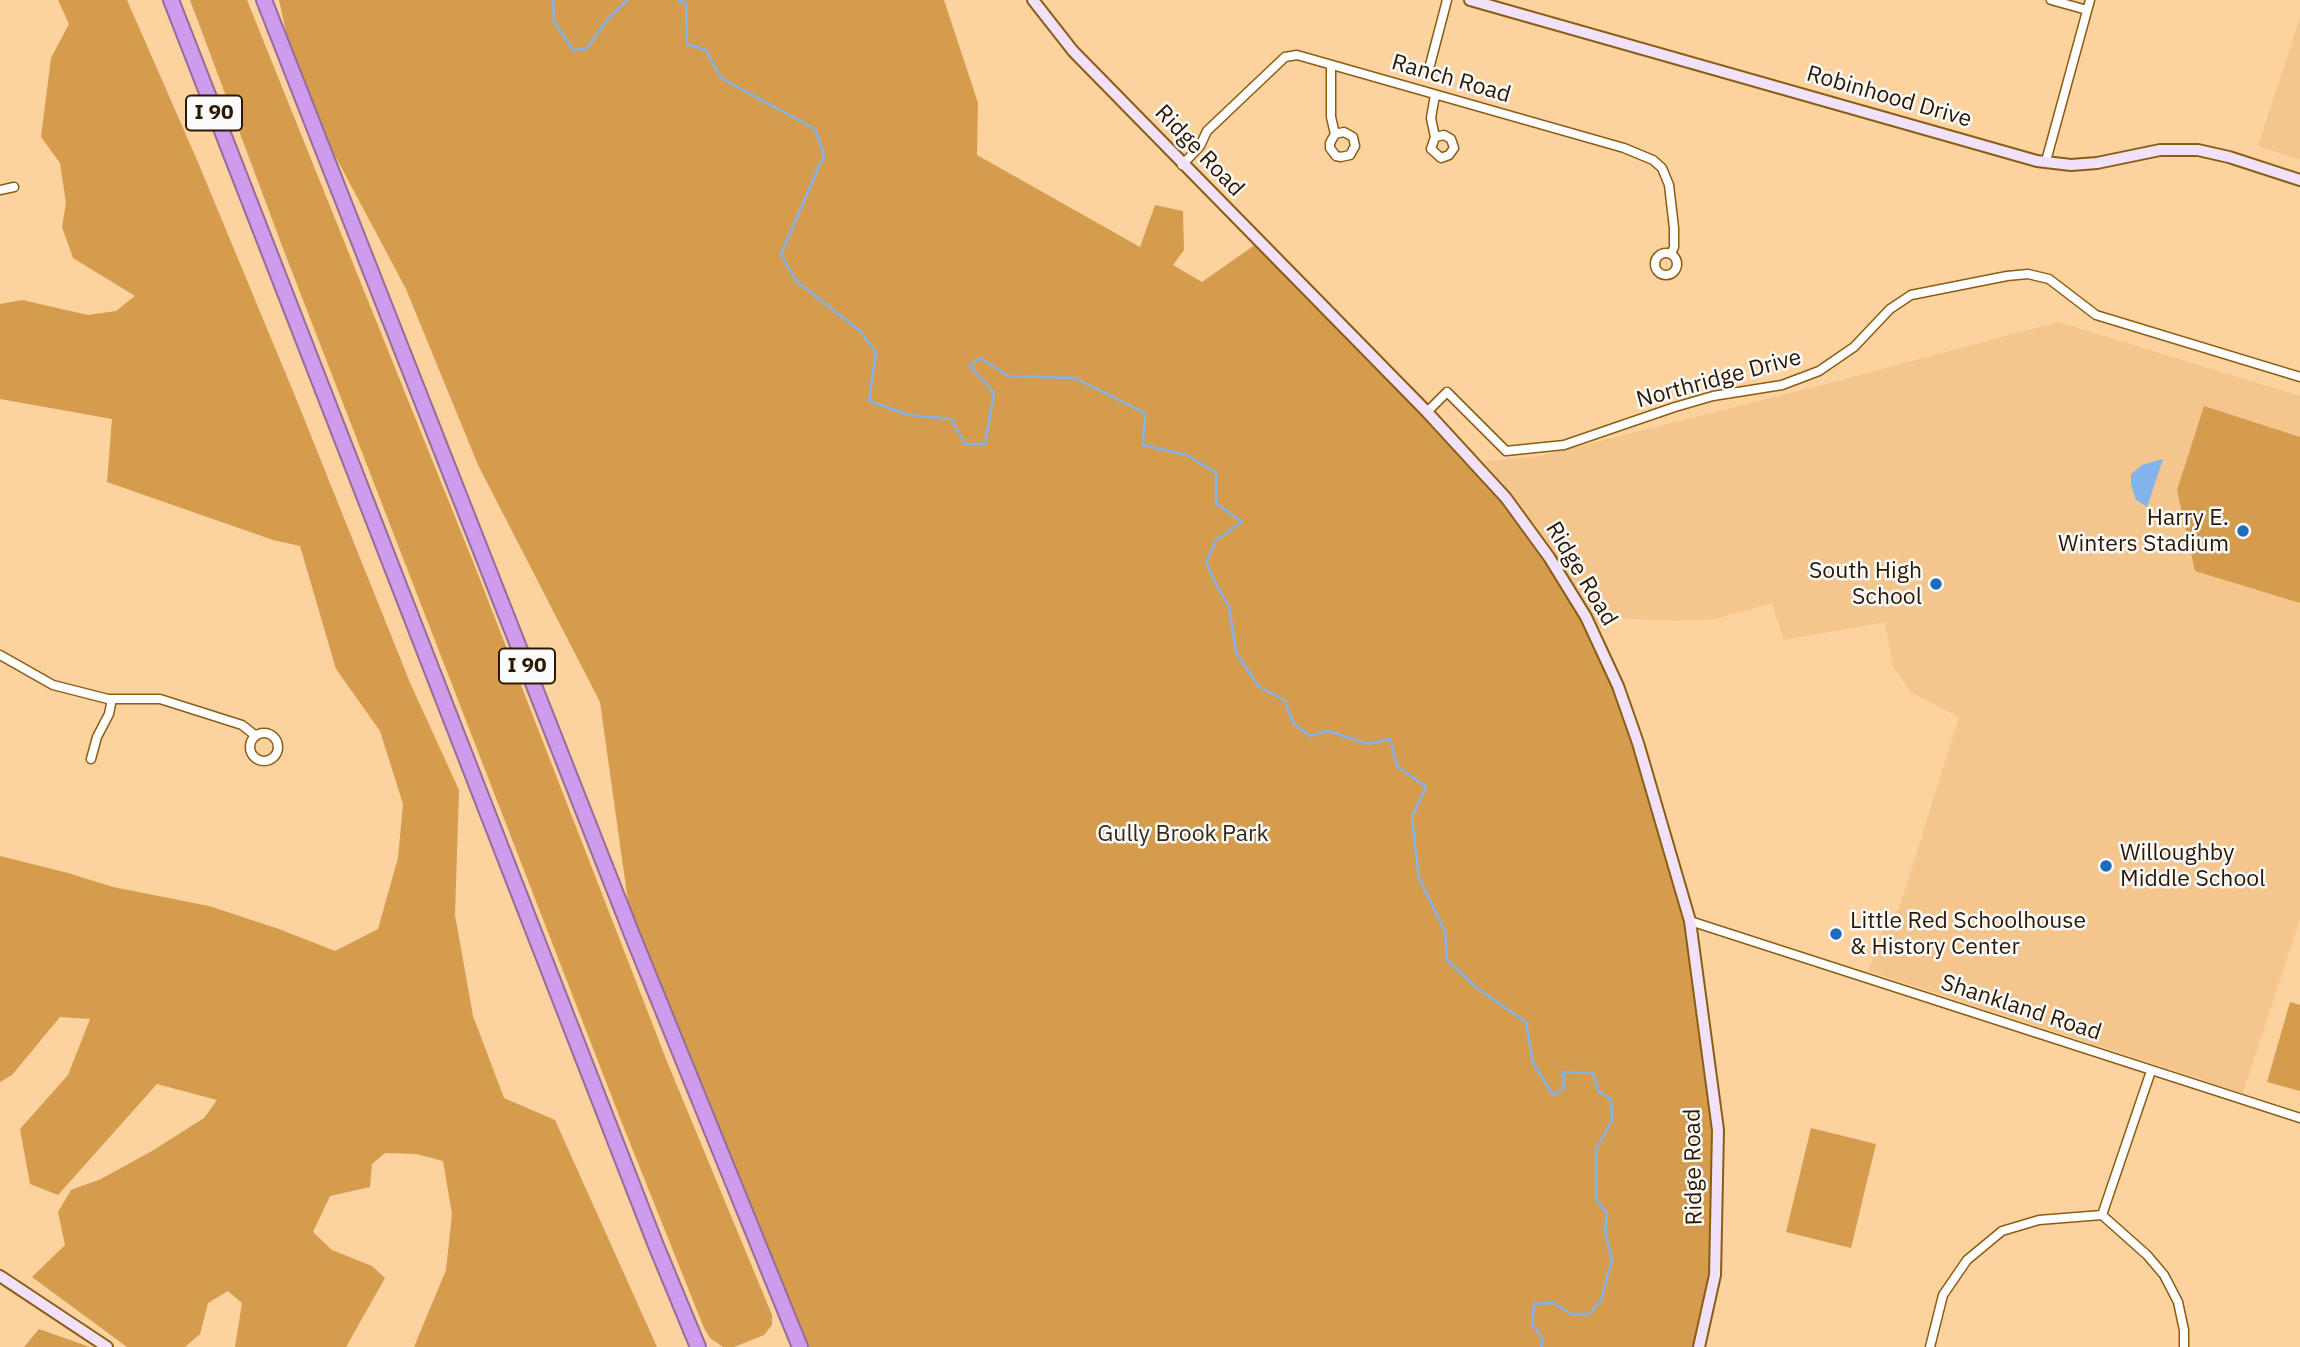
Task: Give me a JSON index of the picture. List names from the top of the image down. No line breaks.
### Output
{"streets":{"highway":["I 90"],"main road":["Robinhood Drive","Ridge Road"],"street":["Ranch Road","Northridge Drive","Shankland Road"]},"crossings":[["Ranch Road","Ridge Road"],["Ridge Road","Northridge Drive"],["Ridge Road","Shankland Road"]],"parks":["Gully Brook Park"],"places":["Harry E. Winters Stadium","South High School","Willoughby Middle School","Little Red Schoolhouse & History Center"]}
